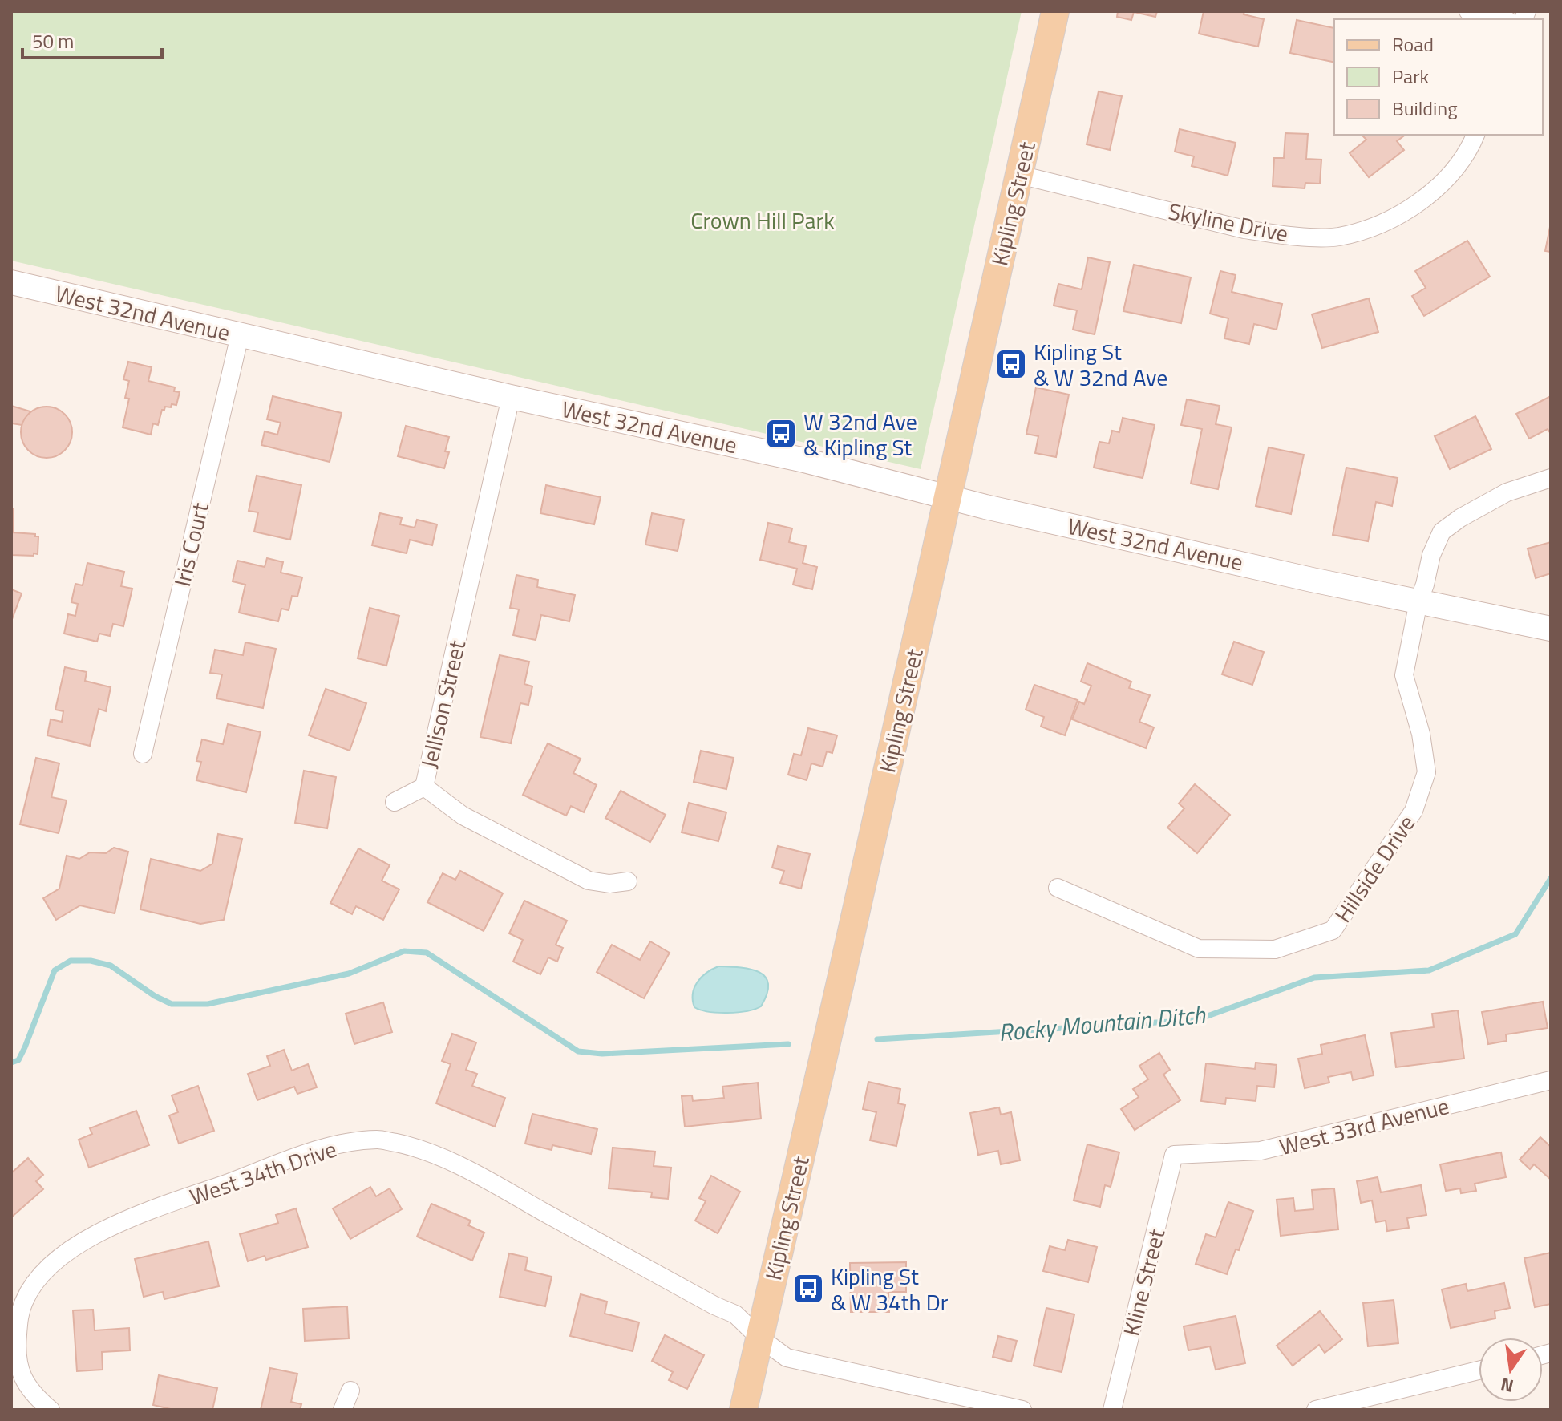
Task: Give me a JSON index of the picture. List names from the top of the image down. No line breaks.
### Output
{"streets":{"main road":["Kipling Street"],"street":["Skyline Drive","West 32nd Avenue","Iris Court","Jellison Street","Hillside Drive","West 33rd Avenue","West 34th Drive","Kline Street"]},"crossings":[["Kipling Street","Skyline Drive"],["Kipling Street","West 32nd Avenue"],["Kipling Street","West 34th Drive"],["West 32nd Avenue","Iris Court"],["West 32nd Avenue","Jellison Street"],["West 32nd Avenue","Hillside Drive"],["West 33rd Avenue","Kline Street"]],"water":["Rocky Mountain Ditch"],"parks":["Crown Hill Park"],"places":{"bus stop":["Kipling St & W 32nd Ave","W 32nd Ave & Kipling St","Kipling St & W 34th Dr"]},"legend":["Road","Park","Building"],"scale_bar":"50 m","north":"bottom"}
